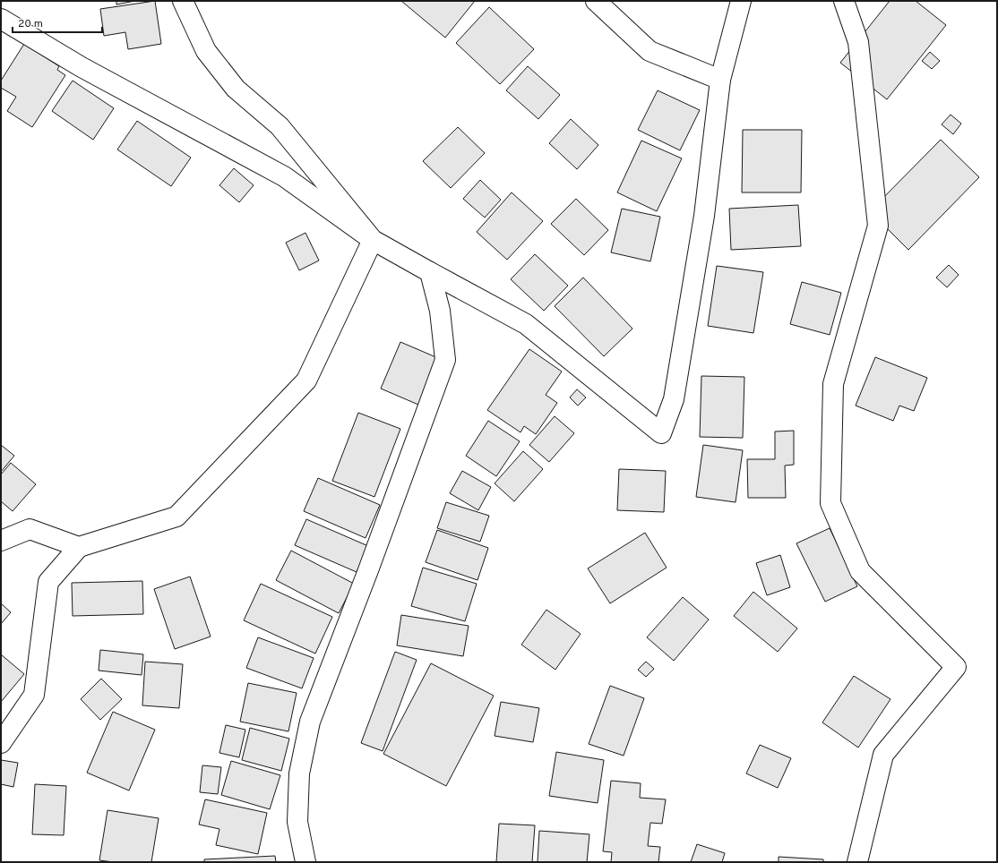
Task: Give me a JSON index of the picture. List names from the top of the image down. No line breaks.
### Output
{"scale_bar":"20 m"}
